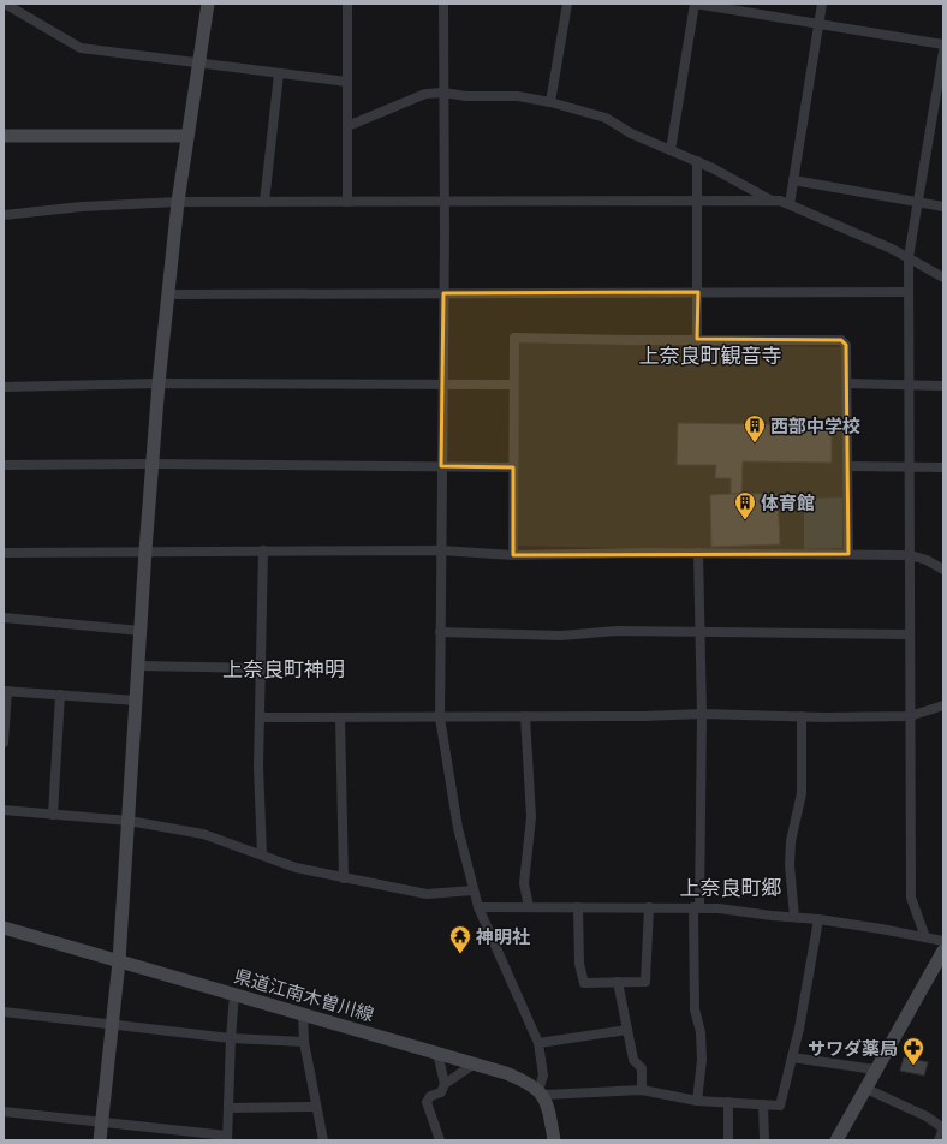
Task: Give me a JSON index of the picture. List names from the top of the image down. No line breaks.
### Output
{"streets":{"street":["県道江南木曽川線"]},"districts":["上奈良町観音寺","上奈良町神明","上奈良町郷"],"places":{"building":["西部中学校","体育館"],"temple":["神明社"],"pharmacy":["サワダ薬局"]}}
